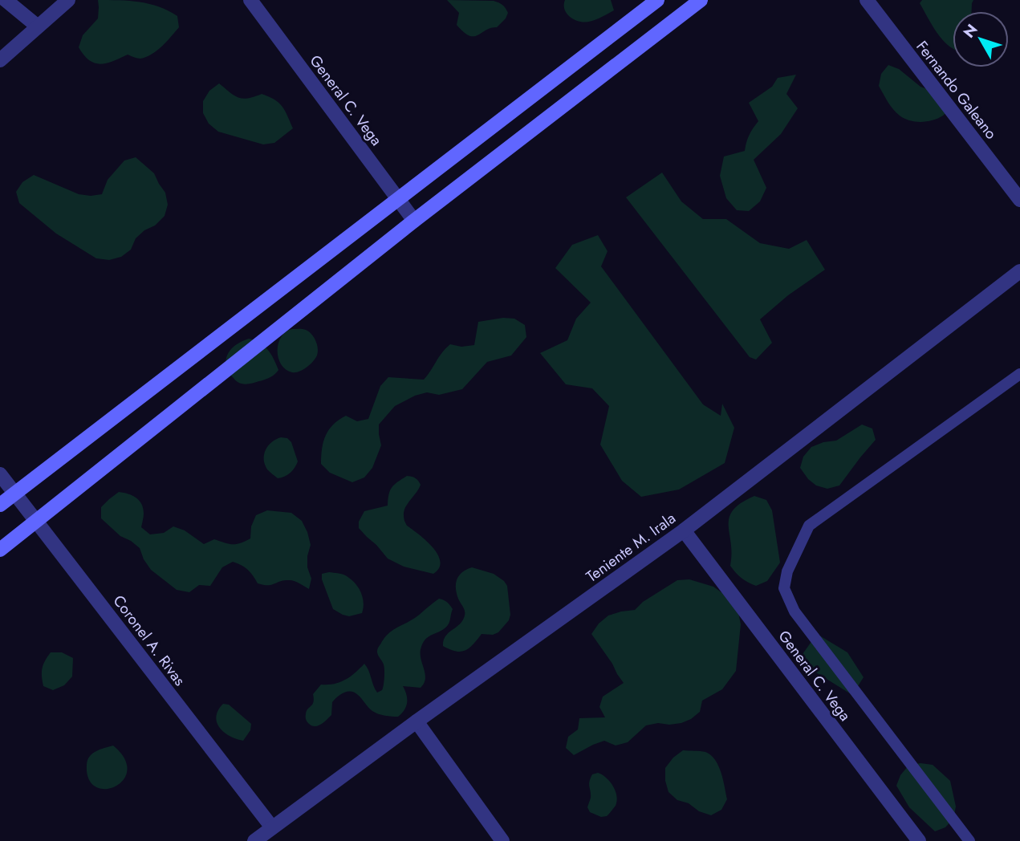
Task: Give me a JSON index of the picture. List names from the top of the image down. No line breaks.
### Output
{"streets":{"street":["Fernando Galeano","General C. Vega","Teniente M. Irala","Coronel A. Rivas"]},"crossings":[["General C. Vega","Teniente M. Irala"],["Teniente M. Irala","Coronel A. Rivas"]],"north":"top left"}
